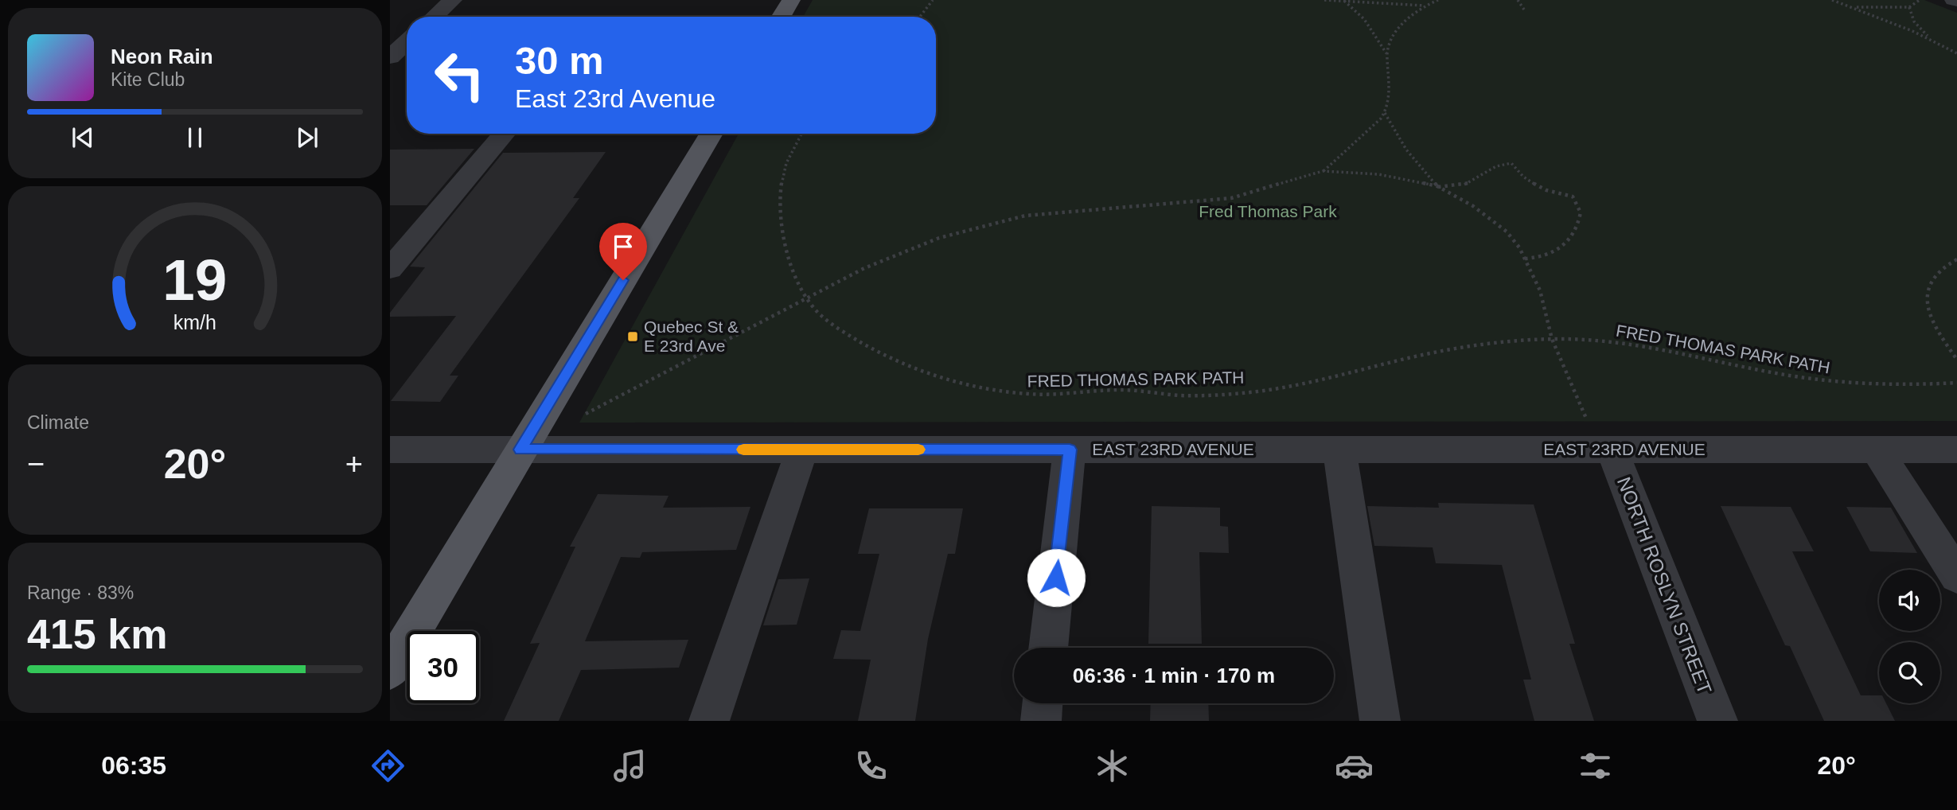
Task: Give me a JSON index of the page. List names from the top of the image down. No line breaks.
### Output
{"streets":{"street":["EAST 23RD AVENUE","NORTH ROSLYN STREET"],"path":["FRED THOMAS PARK PATH"]},"crossings":[["EAST 23RD AVENUE","NORTH ROSLYN STREET"]],"parks":["Fred Thomas Park"],"places":{"transit":["Quebec St & E 23rd Ave"]},"page":{"turn":["30 m","East 23rd Avenue"],"song":["Neon Rain","Kite Club"],"tile":["Climate",["Range · 83%","415 km"]],"heat":["−","20°","+"],"limit":"30","trip":"06:36 · 1 min · 170 m","tabs":["06:35","20°"],"gauge":["19","km/h"]}}
